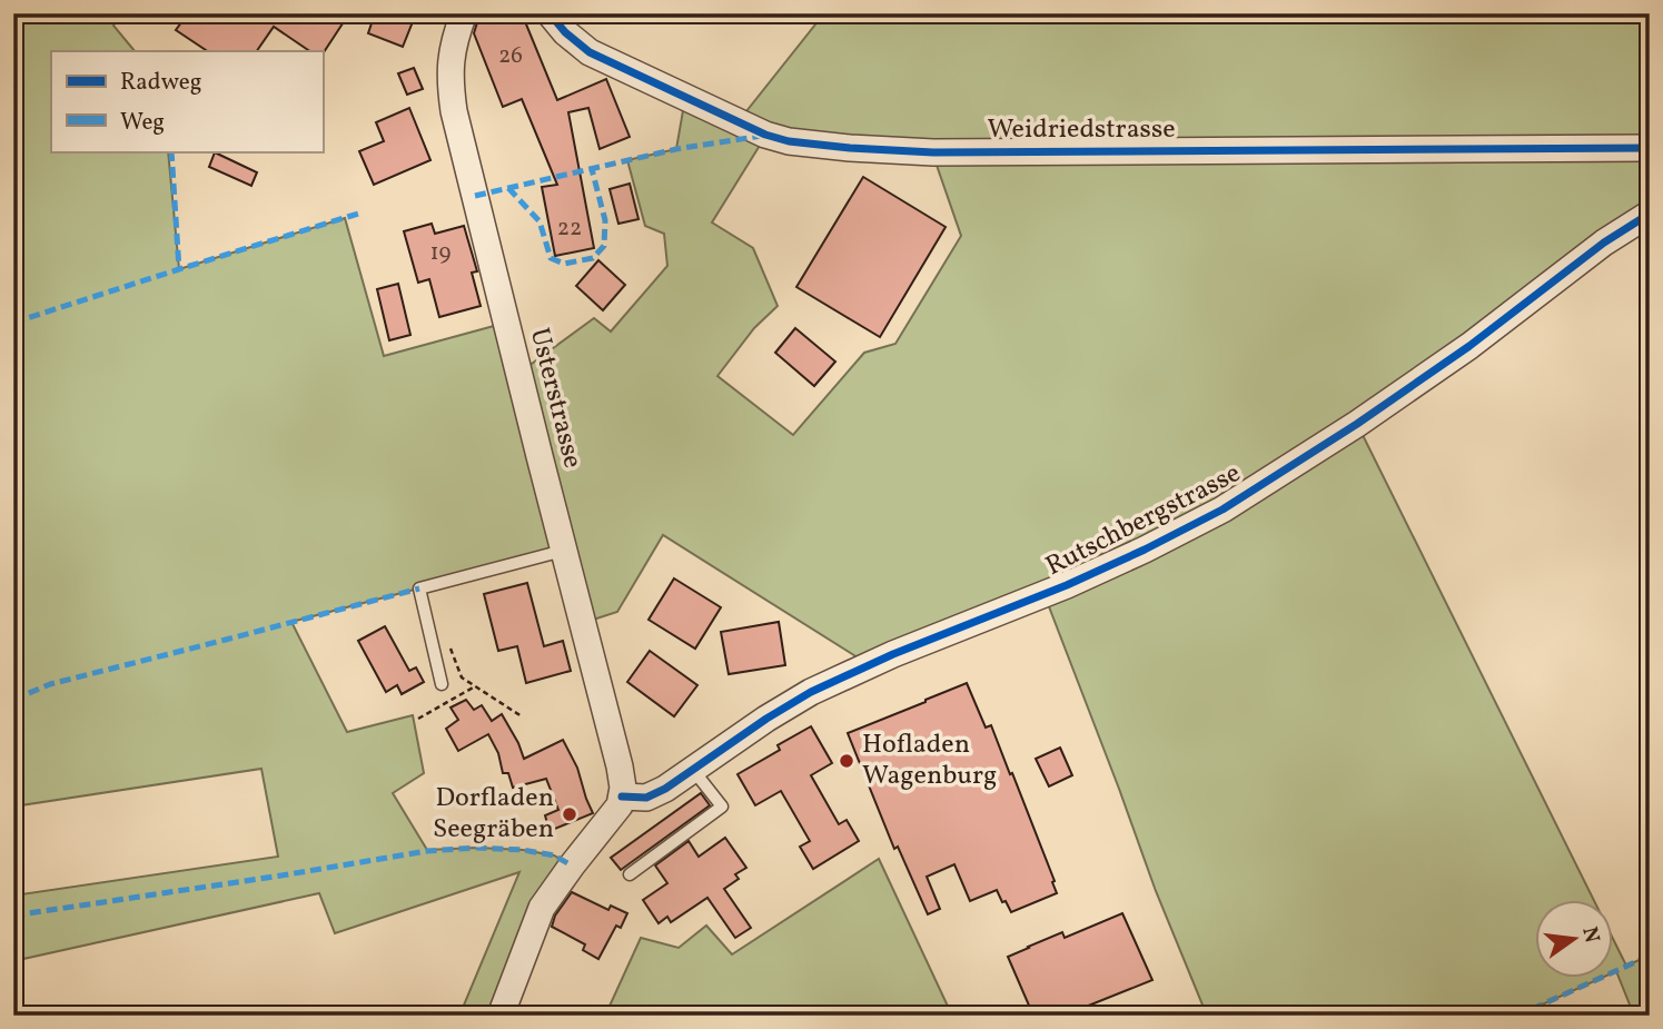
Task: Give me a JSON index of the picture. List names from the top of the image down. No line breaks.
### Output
{"streets":{"street":["Weidriedstrasse","Usterstrasse","Rutschbergstrasse"]},"crossings":[["Usterstrasse","Rutschbergstrasse"]],"places":["Hofladen Wagenburg","Dorfladen Seegräben"],"house_numbers":["26","22","19"],"legend":["Radweg","Weg"],"north":"right"}
